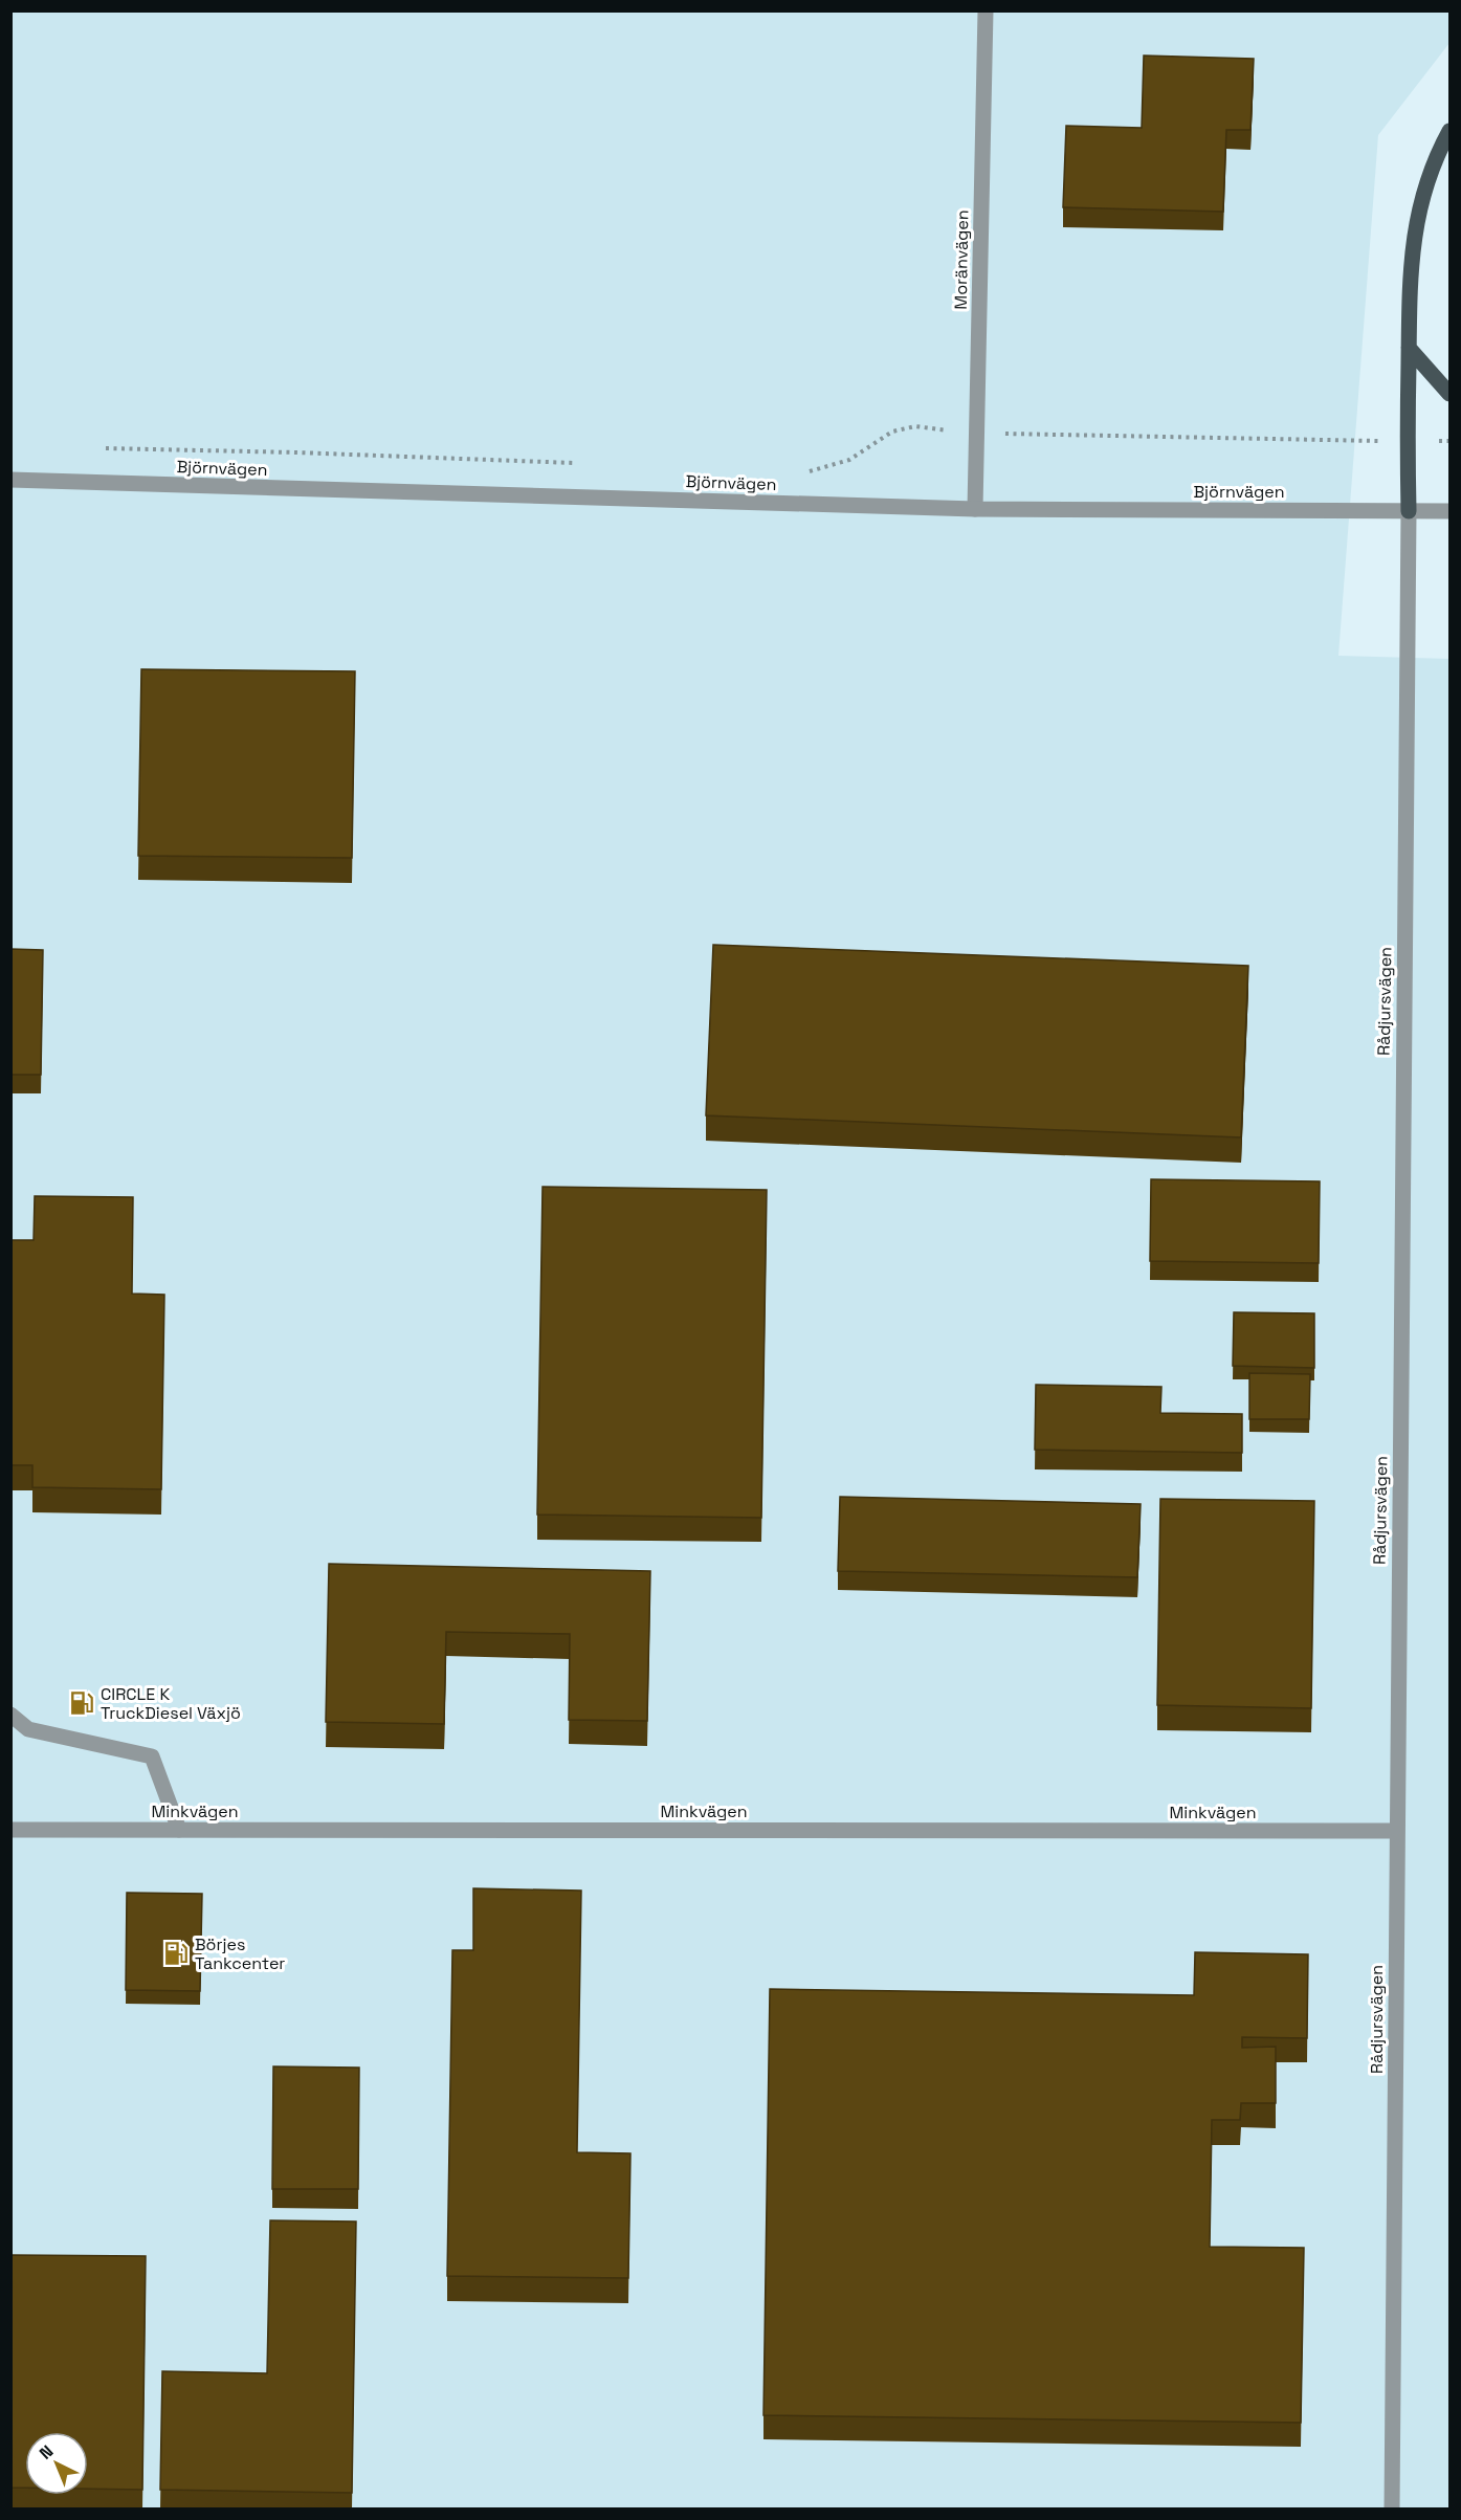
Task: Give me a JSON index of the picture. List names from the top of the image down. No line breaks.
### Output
{"streets":{"street":["Moränvägen","Björnvägen","Rådjursvägen","Minkvägen"]},"crossings":[["Moränvägen","Björnvägen"],["Björnvägen","Rådjursvägen"],["Rådjursvägen","Minkvägen"]],"places":{"fuel station":["CIRCLE K TruckDiesel Växjö","Börjes Tankcenter"]},"north":"top left"}
